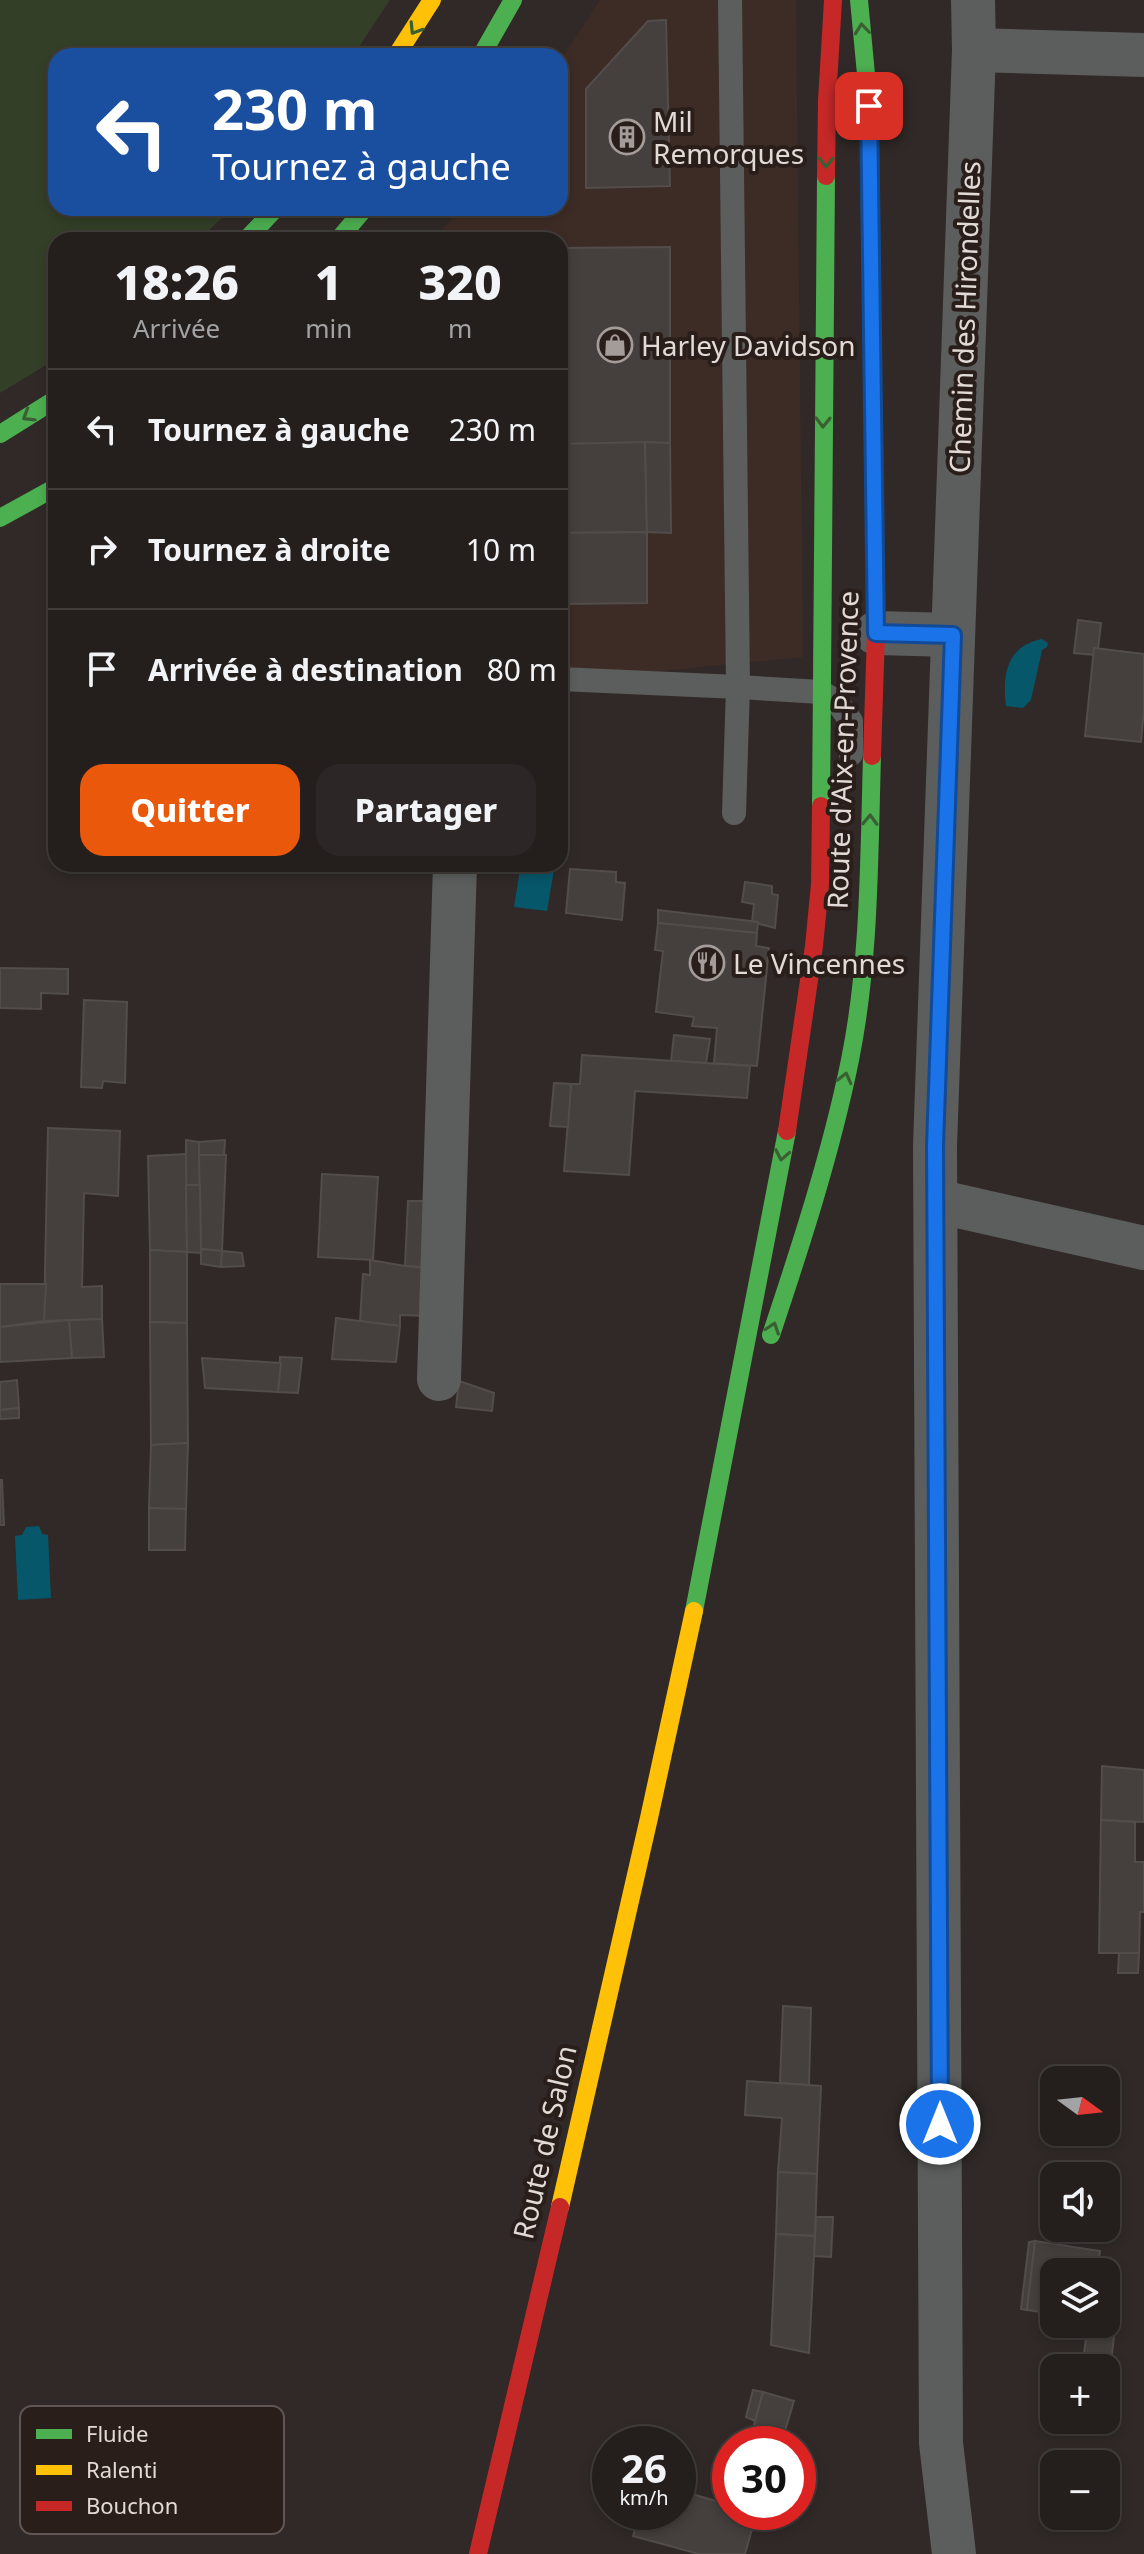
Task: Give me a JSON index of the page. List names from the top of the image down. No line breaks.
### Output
{"streets":{"main road":["Route d'Aix-en-Provence","Route de Salon"],"street":["Chemin des Hirondelles"]},"crossings":[["Route d'Aix-en-Provence","Route de Salon"]],"places":{"building":["Mil Remorques"],"shop":["Harley Davidson"],"restaurant":["Le Vincennes"]},"legend":["Fluide","Ralenti","Bouchon"],"north":"right","page":{"turn":["230 m","Tournez à gauche"],"eta":["18:26","Arrivée","1","min","320","m"],"list":[{"name":"Tournez à gauche","value":"230 m"},{"name":"Tournez à droite","value":"10 m"},{"name":"Arrivée à destination","value":"80 m"}],"buttons":["Quitter","Partager"],"map_buttons":["+","−"],"speed":"26 km/h","limit":"30"}}
